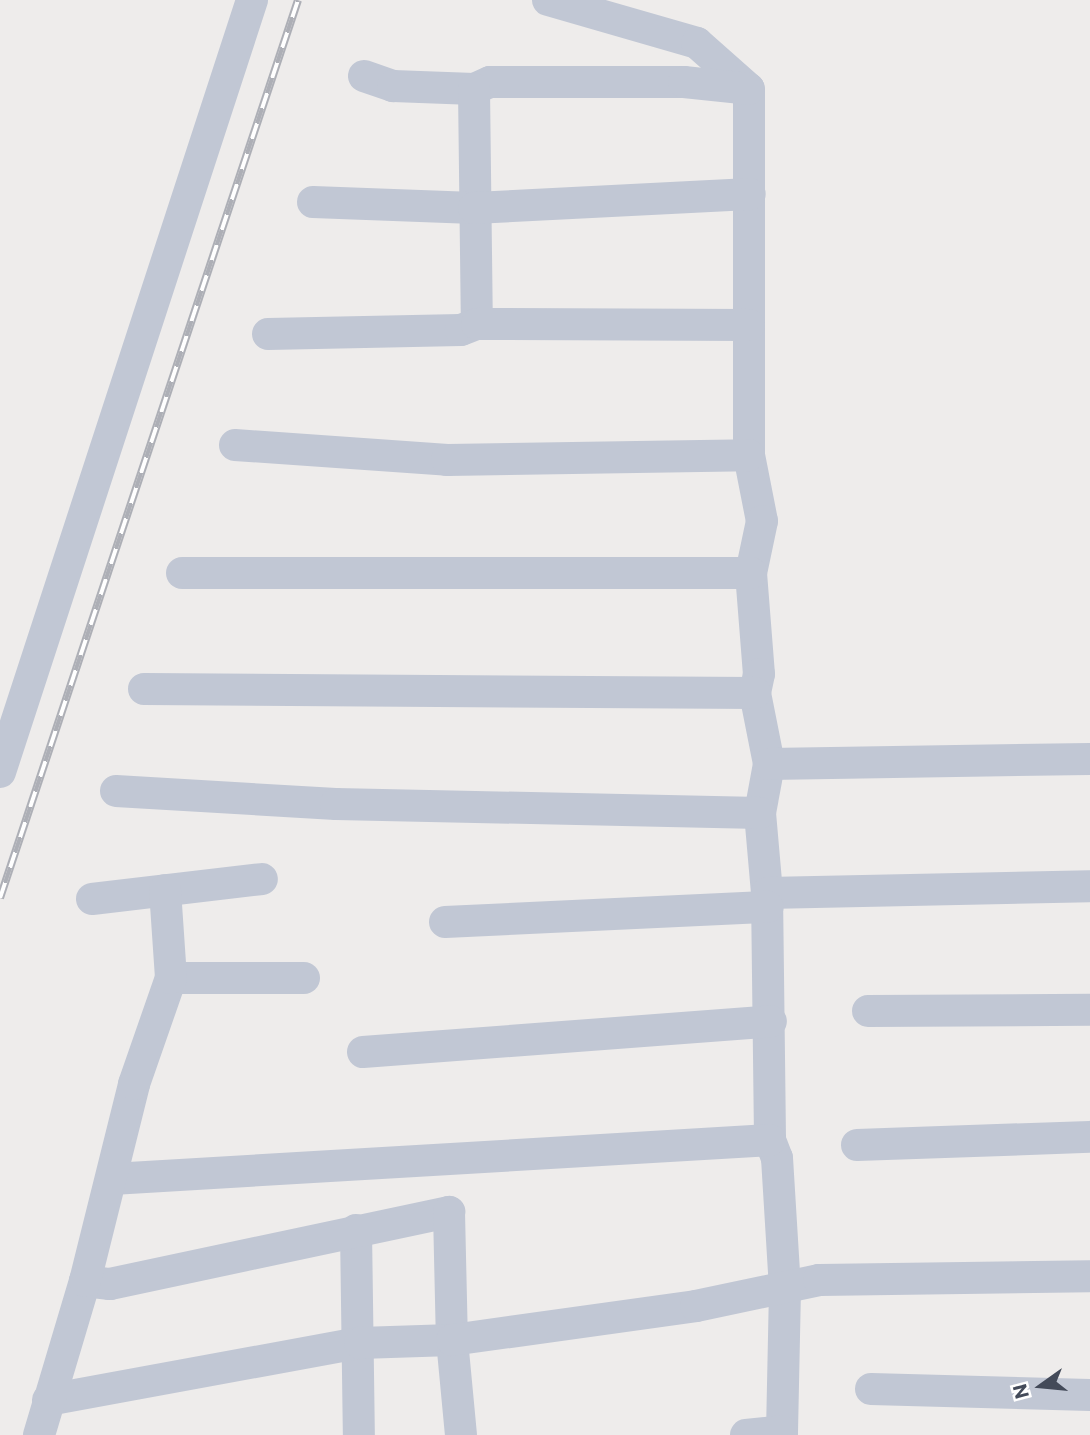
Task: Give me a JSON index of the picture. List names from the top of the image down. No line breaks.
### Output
{"north":"left"}
